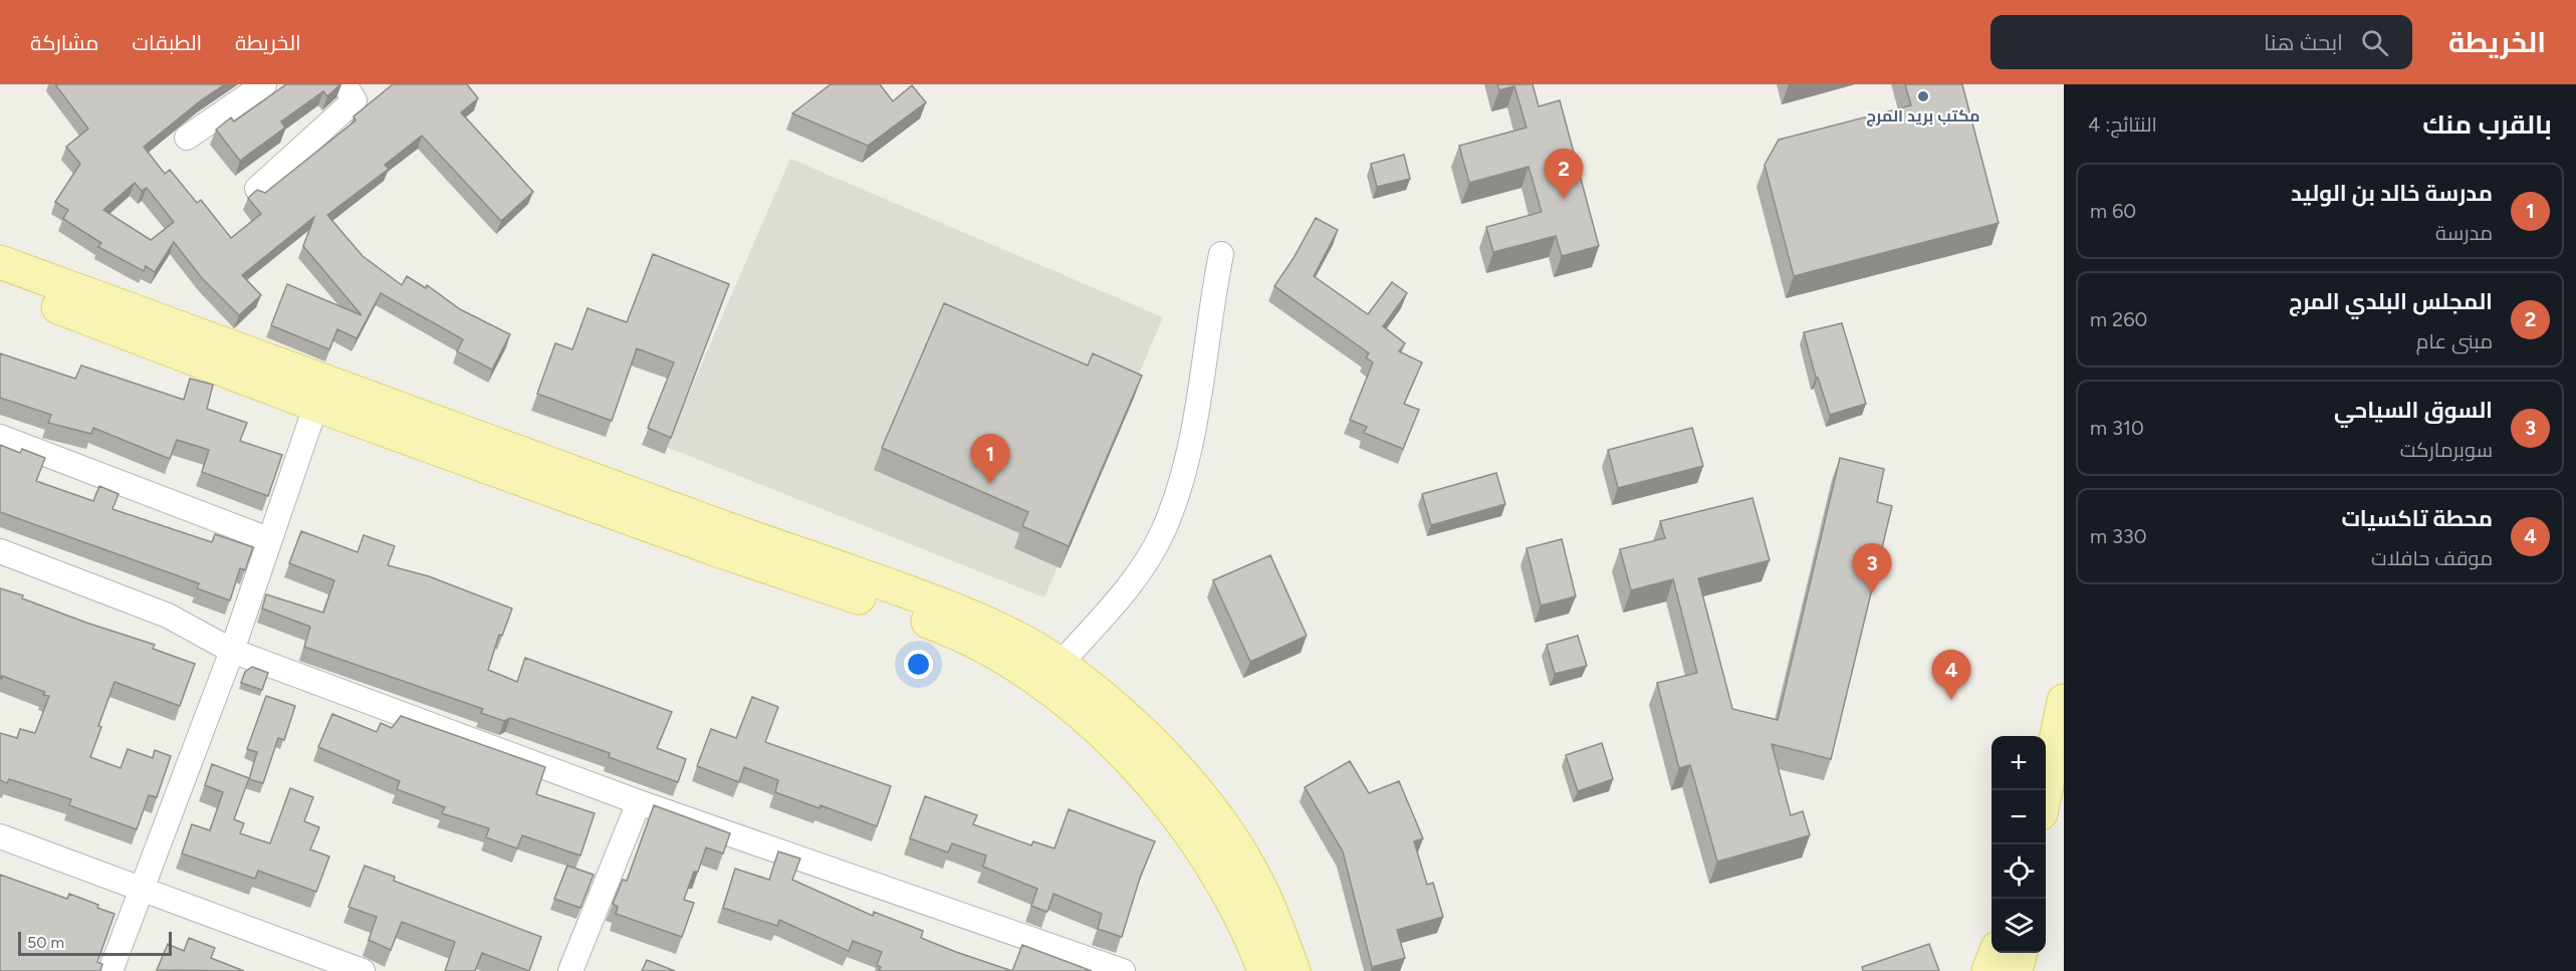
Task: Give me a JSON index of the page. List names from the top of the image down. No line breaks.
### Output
{"places":["مكتب بريد المرج"],"scale_bar":"50 m","page":{"header":"الخريطة","search":"ابحث هنا","nav":["الخريطة","الطبقات","مشاركة"],"heading":["بالقرب منك","النتائج: 4"],"pins":["2","1","3","4"],"list":[{"mark":"1","name":"مدرسة خالد بن الوليد","note":"مدرسة","value":"60 m"},{"mark":"2","name":"المجلس البلدي المرج","note":"مبنى عام","value":"260 m"},{"mark":"3","name":"السوق السياحي","note":"سوبرماركت","value":"310 m"},{"mark":"4","name":"محطة تاكسيات","note":"موقف حافلات","value":"330 m"}],"map_buttons":["+","−"],"scale":"50 m"}}
